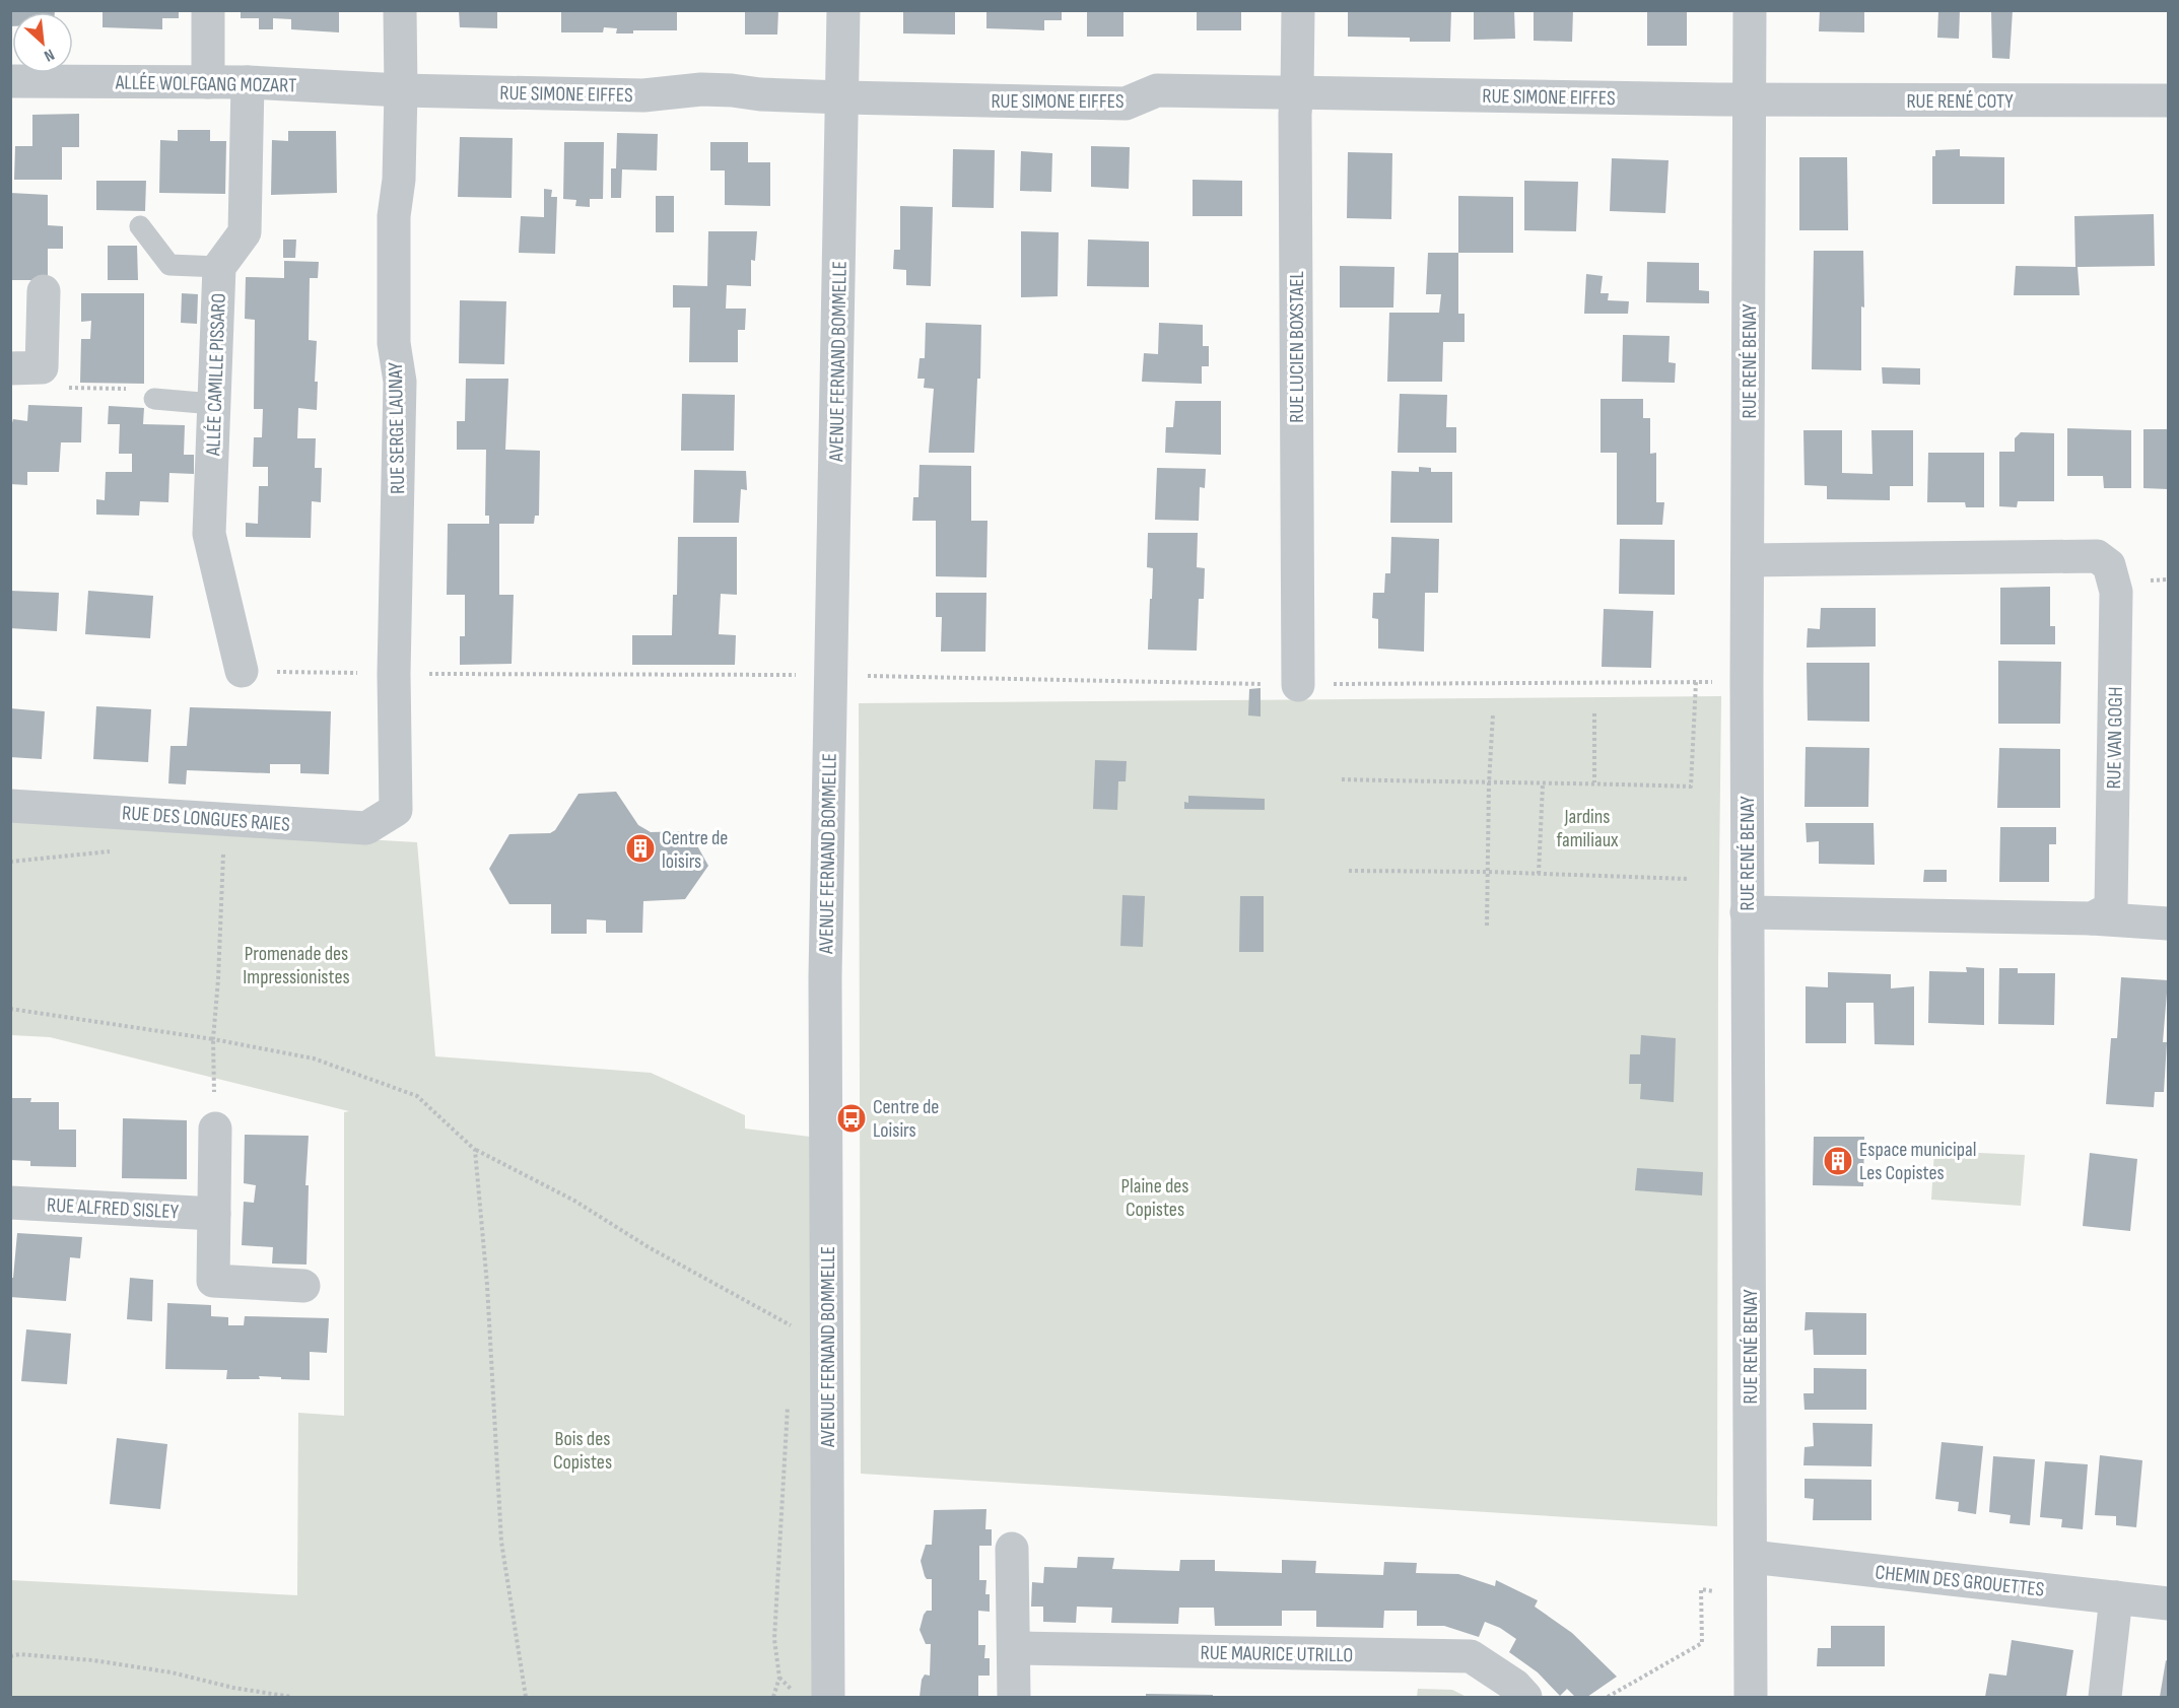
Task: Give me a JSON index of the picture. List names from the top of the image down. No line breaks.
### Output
{"streets":{"street":["ALLÉE WOLFGANG MOZART","RUE SIMONE EIFFES","RUE RENÉ COTY","RUE LUCIEN BOXSTAEL","AVENUE FERNAND BOMMELLE","RUE RENÉ BENAY","ALLÉE CAMILLE PISSARO","RUE SERGE LAUNAY","RUE VAN GOGH","RUE DES LONGUES RAIES","RUE ALFRED SISLEY","CHEMIN DES GROUETTES","RUE MAURICE UTRILLO"]},"crossings":[["ALLÉE WOLFGANG MOZART","RUE SIMONE EIFFES"],["ALLÉE WOLFGANG MOZART","ALLÉE CAMILLE PISSARO"],["ALLÉE WOLFGANG MOZART","RUE SERGE LAUNAY"],["RUE SIMONE EIFFES","RUE RENÉ COTY"],["RUE SIMONE EIFFES","RUE LUCIEN BOXSTAEL"],["RUE SIMONE EIFFES","AVENUE FERNAND BOMMELLE"],["RUE SIMONE EIFFES","RUE RENÉ BENAY"],["RUE SIMONE EIFFES","RUE SERGE LAUNAY"],["RUE RENÉ COTY","RUE RENÉ BENAY"],["RUE RENÉ BENAY","RUE VAN GOGH"],["RUE RENÉ BENAY","CHEMIN DES GROUETTES"],["RUE SERGE LAUNAY","RUE DES LONGUES RAIES"]],"parks":["Jardins familiaux","Promenade des Impressionistes","Plaine des Copistes","Bois des Copistes"],"places":{"building":["Centre de loisirs","Espace municipal Les Copistes"],"bus stop":["Centre de Loisirs"]},"north":"bottom right"}
